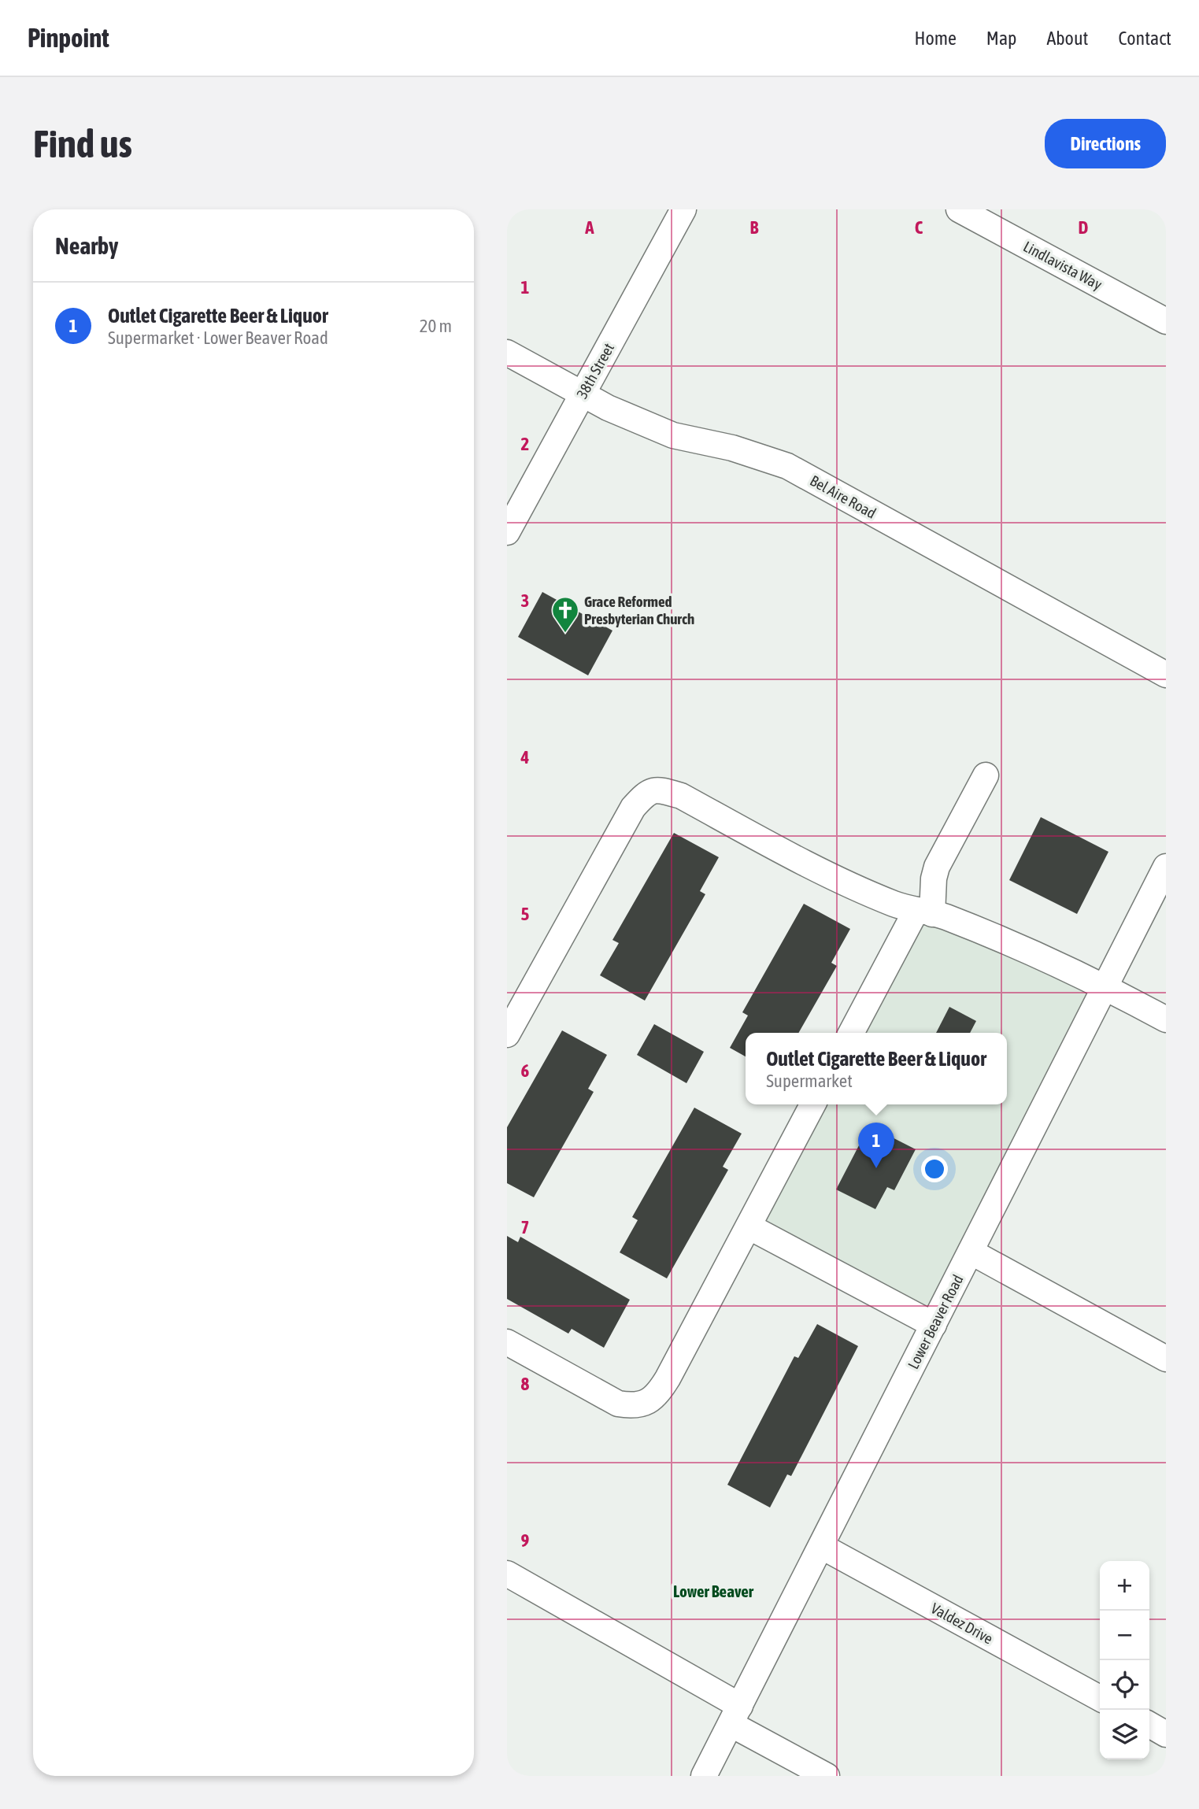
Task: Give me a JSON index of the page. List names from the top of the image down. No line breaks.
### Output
{"streets":{"street":["Lindlavista Way","38th Street","Bel Aire Road","Lower Beaver Road","Valdez Drive"]},"crossings":[["38th Street","Bel Aire Road"],["Lower Beaver Road","Valdez Drive"]],"districts":["Lower Beaver"],"places":{"church":["Grace Reformed Presbyterian Church"]},"page":{"header":"Pinpoint","nav":["Home","Map","About","Contact"],"buttons":"Directions","title":"Find us","heading":"Nearby","list":[{"mark":"1","name":"Outlet Cigarette Beer & Liquor","note":"Supermarket · Lower Beaver Road","value":"20 m"}],"popup":["Outlet Cigarette Beer & Liquor","Supermarket"],"pins":"1","map_buttons":["+","−"]},"grid":{"columns":["A","B","C","D"],"rows":["1","2","3","4","5","6","7","8","9"]}}
